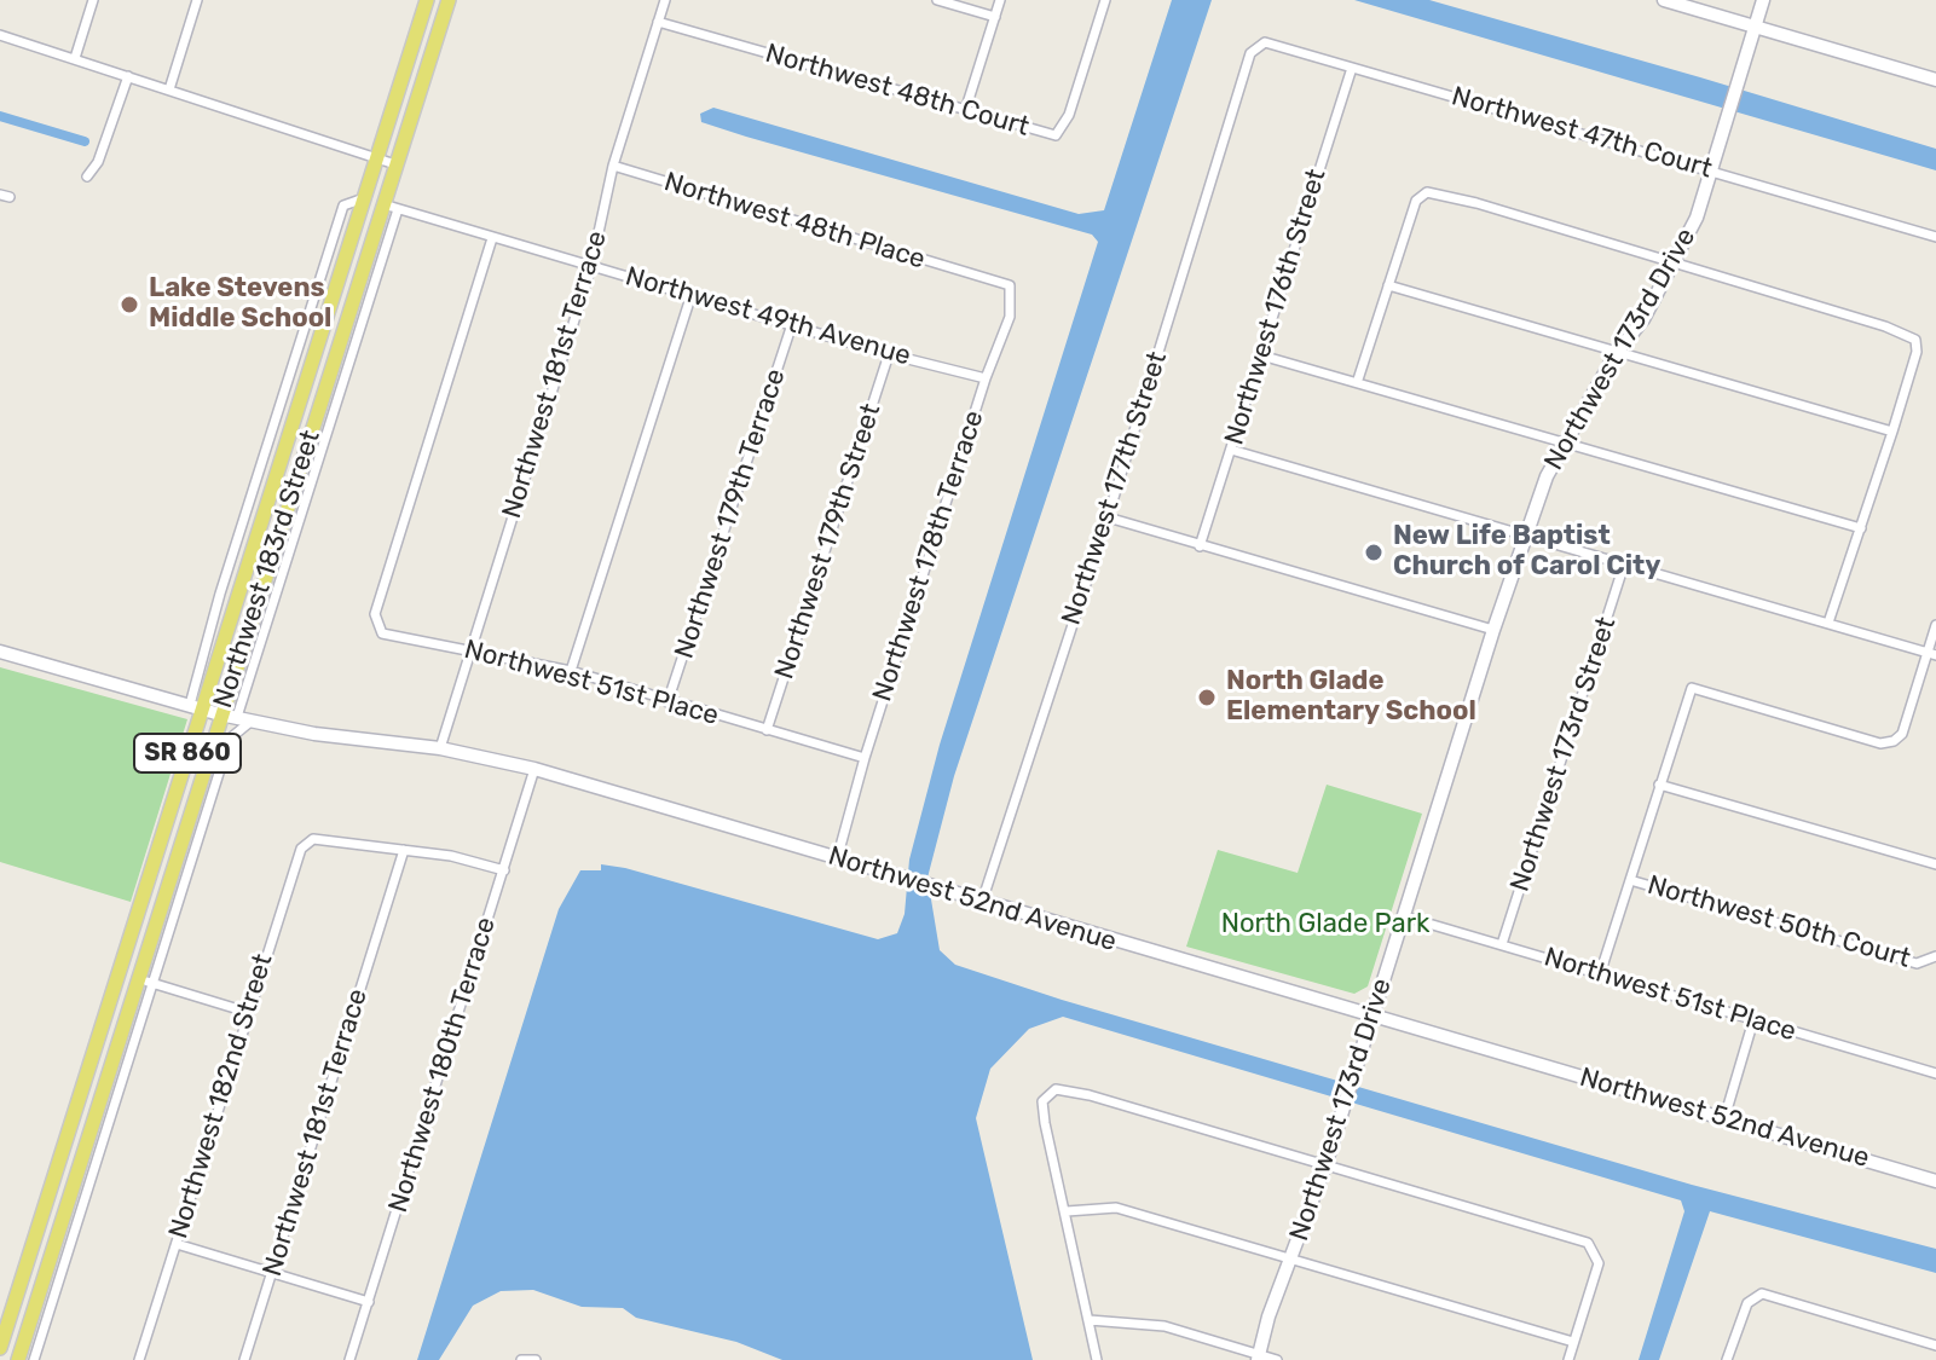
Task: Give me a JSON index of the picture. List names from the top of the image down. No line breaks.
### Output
{"streets":{"main road":["Northwest 183rd Street","SR 860"],"street":["Northwest 48th Court","Northwest 47th Court","Northwest 48th Place","Northwest 176th Street","Northwest 49th Avenue","Northwest 173rd Drive","Northwest 181st Terrace","Northwest 177th Street","Northwest 179th Terrace","Northwest 179th Street","Northwest 178th Terrace","Northwest 51st Place","Northwest 173rd Street","Northwest 52nd Avenue","Northwest 50th Court","Northwest 180th Terrace","Northwest 182nd Street"]},"crossings":[["Northwest 48th Court","Northwest 181st Terrace"],["Northwest 47th Court","Northwest 176th Street"],["Northwest 47th Court","Northwest 173rd Drive"],["Northwest 47th Court","Northwest 177th Street"],["Northwest 48th Place","Northwest 181st Terrace"],["Northwest 48th Place","Northwest 178th Terrace"],["Northwest 49th Avenue","Northwest 181st Terrace"],["Northwest 49th Avenue","Northwest 179th Terrace"],["Northwest 49th Avenue","Northwest 179th Street"],["Northwest 49th Avenue","Northwest 178th Terrace"],["Northwest 49th Avenue","Northwest 183rd Street"],["Northwest 49th Avenue","Northwest 51st Place"],["Northwest 173rd Drive","Northwest 51st Place"],["Northwest 173rd Drive","Northwest 52nd Avenue"],["Northwest 181st Terrace","Northwest 51st Place"],["Northwest 181st Terrace","Northwest 52nd Avenue"],["Northwest 181st Terrace","Northwest 182nd Street"],["Northwest 177th Street","Northwest 52nd Avenue"],["Northwest 179th Terrace","Northwest 51st Place"],["Northwest 179th Street","Northwest 51st Place"],["Northwest 178th Terrace","Northwest 51st Place"],["Northwest 178th Terrace","Northwest 52nd Avenue"],["Northwest 183rd Street","Northwest 52nd Avenue"],["Northwest 51st Place","Northwest 173rd Street"],["Northwest 52nd Avenue","Northwest 180th Terrace"]],"parks":["North Glade Park"],"places":["Lake Stevens Middle School","New Life Baptist Church of Carol City","North Glade Elementary School"]}
